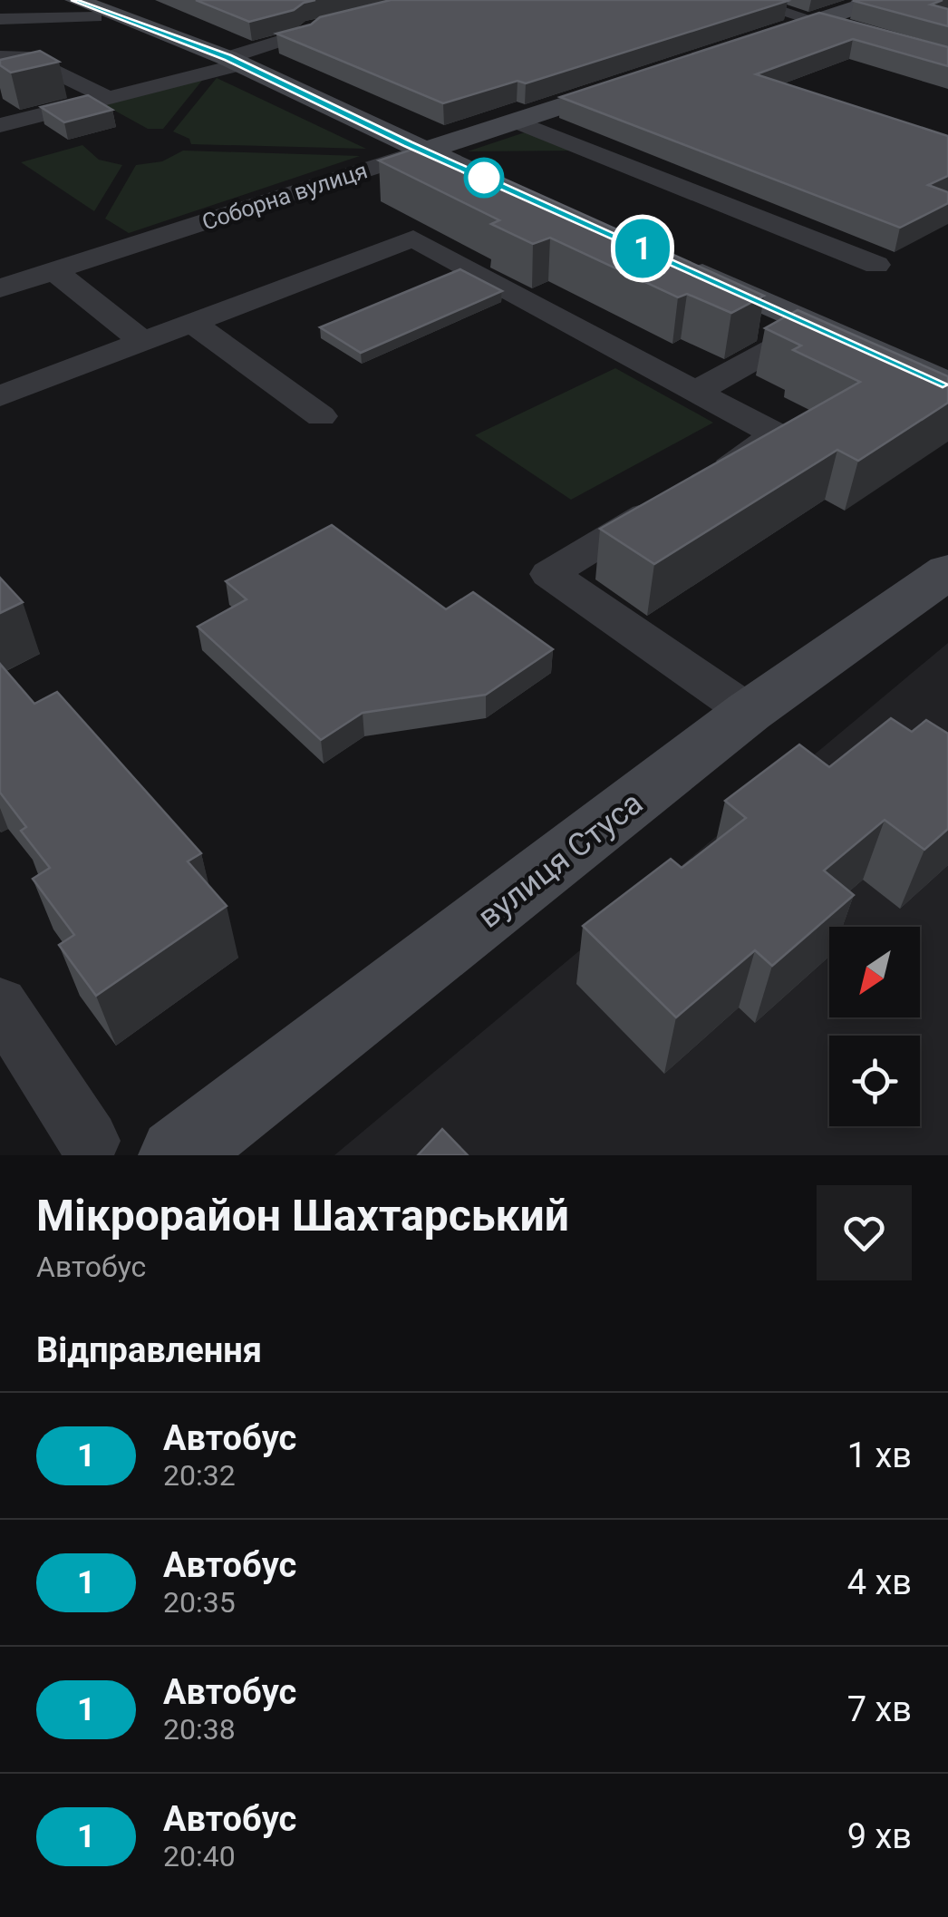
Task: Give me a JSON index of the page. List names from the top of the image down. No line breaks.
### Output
{"streets":{"street":["Соборна вулиця","вулиця Стуса"]},"lines":["bus line 1"],"north":"bottom left","page":{"on_map":"1","heading":[["Мікрорайон Шахтарський","Автобус"],"Відправлення"],"list":[{"mark":"1","name":"Автобус","note":"20:32","value":"1 хв"},{"mark":"1","name":"Автобус","note":"20:35","value":"4 хв"},{"mark":"1","name":"Автобус","note":"20:38","value":"7 хв"},{"mark":"1","name":"Автобус","note":"20:40","value":"9 хв"}]}}
